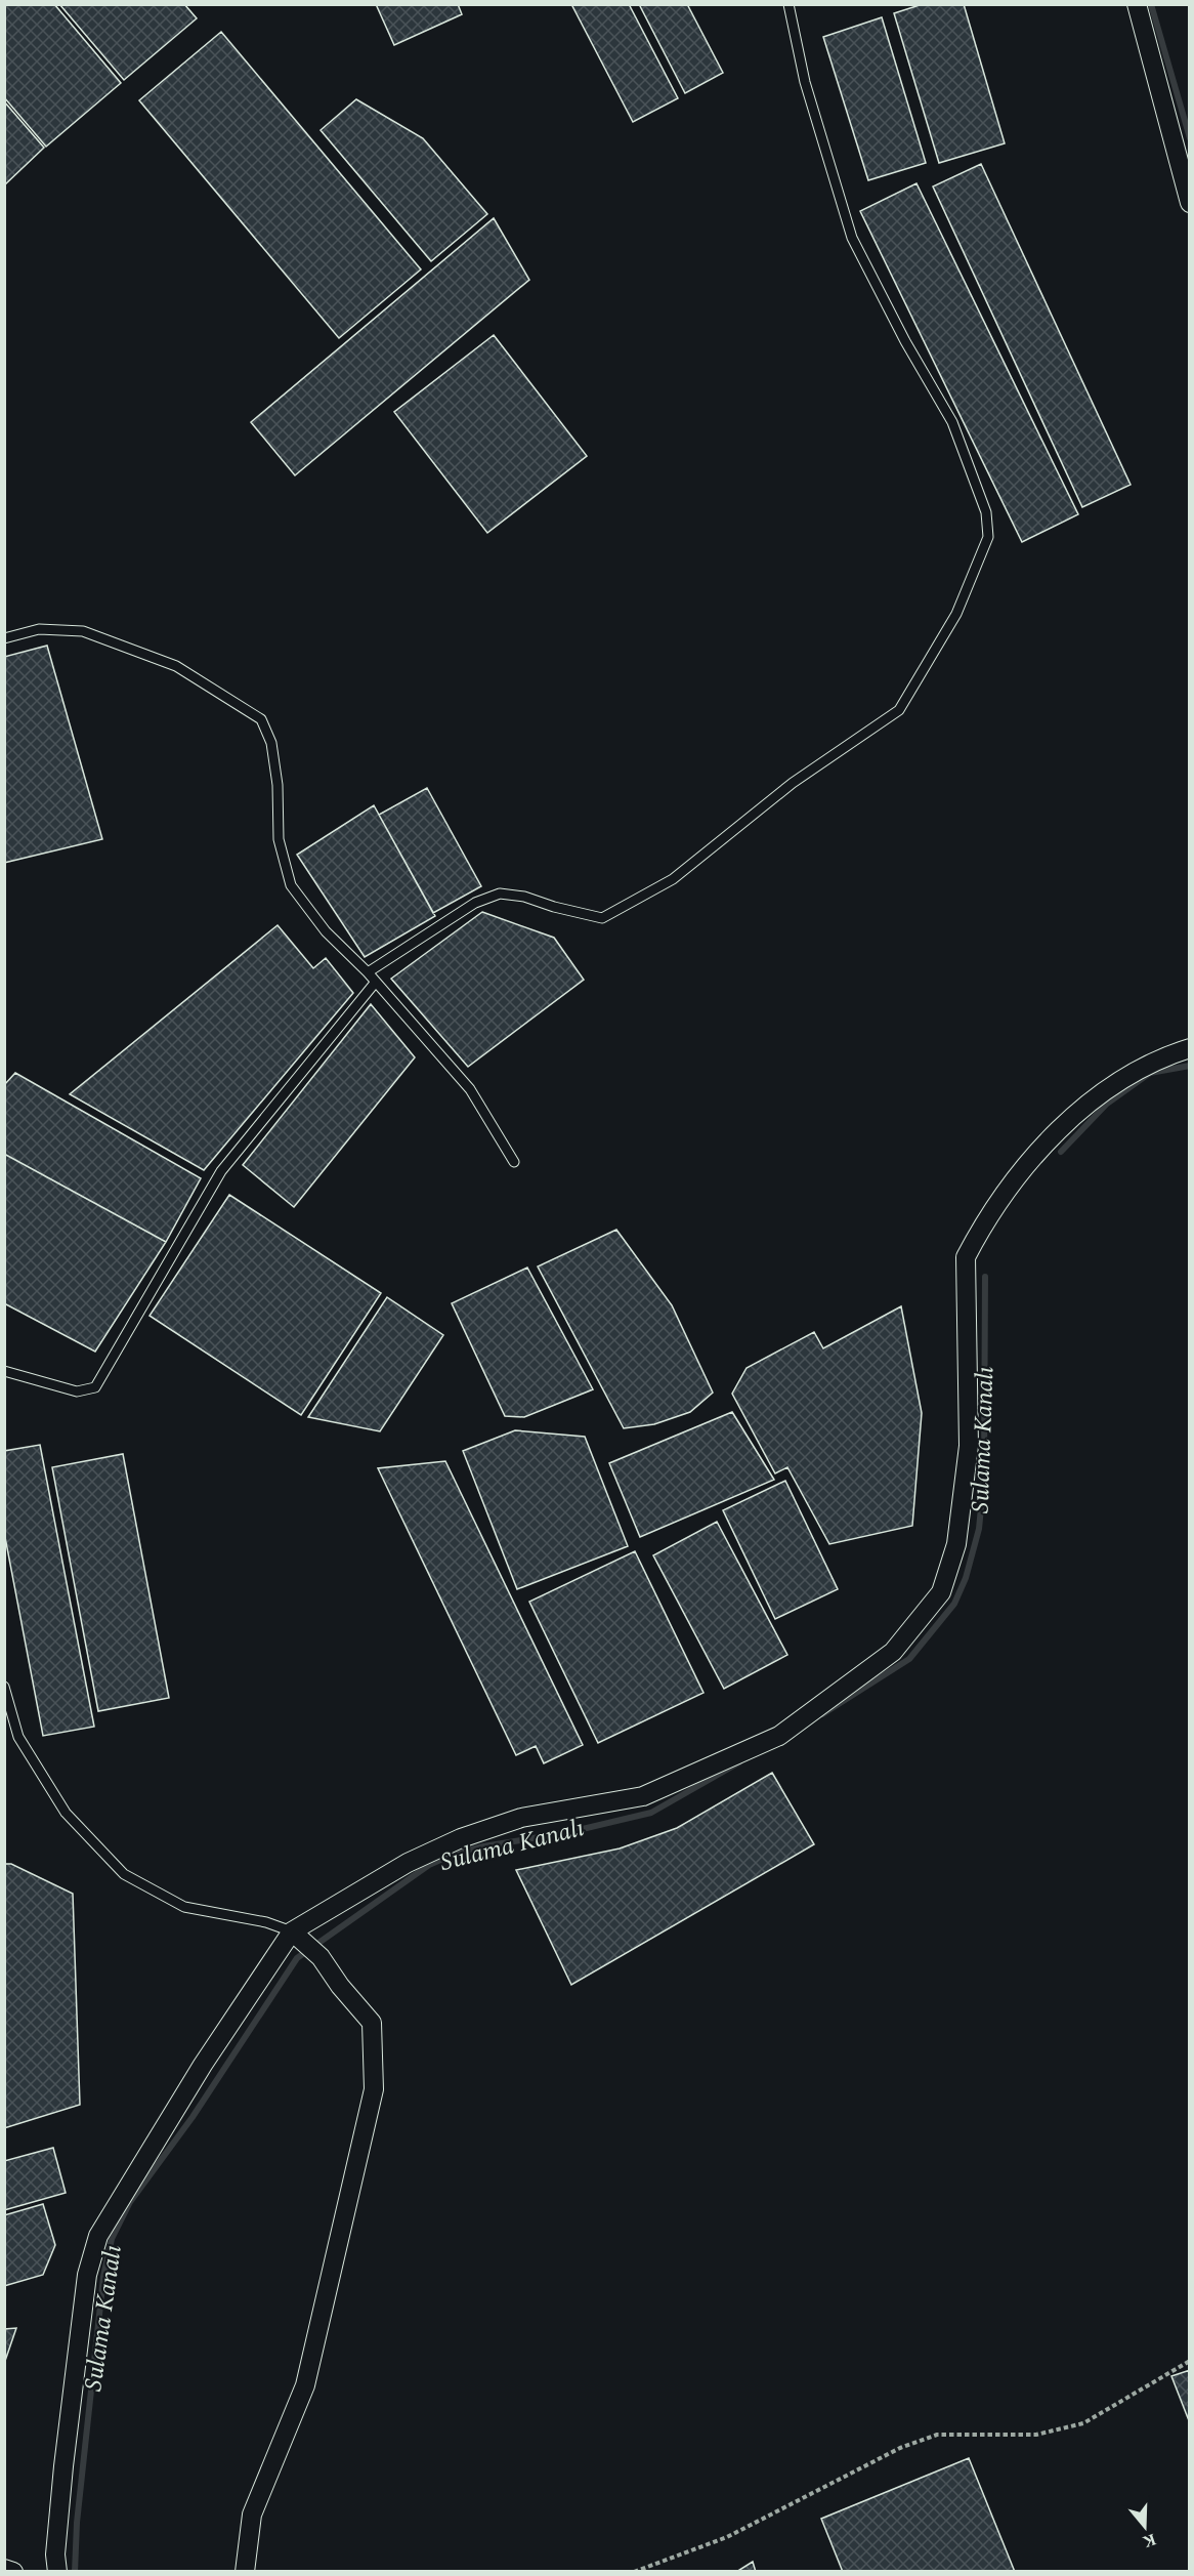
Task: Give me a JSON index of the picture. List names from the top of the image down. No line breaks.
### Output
{"water":["Sulama Kanalı"],"north":"bottom"}
